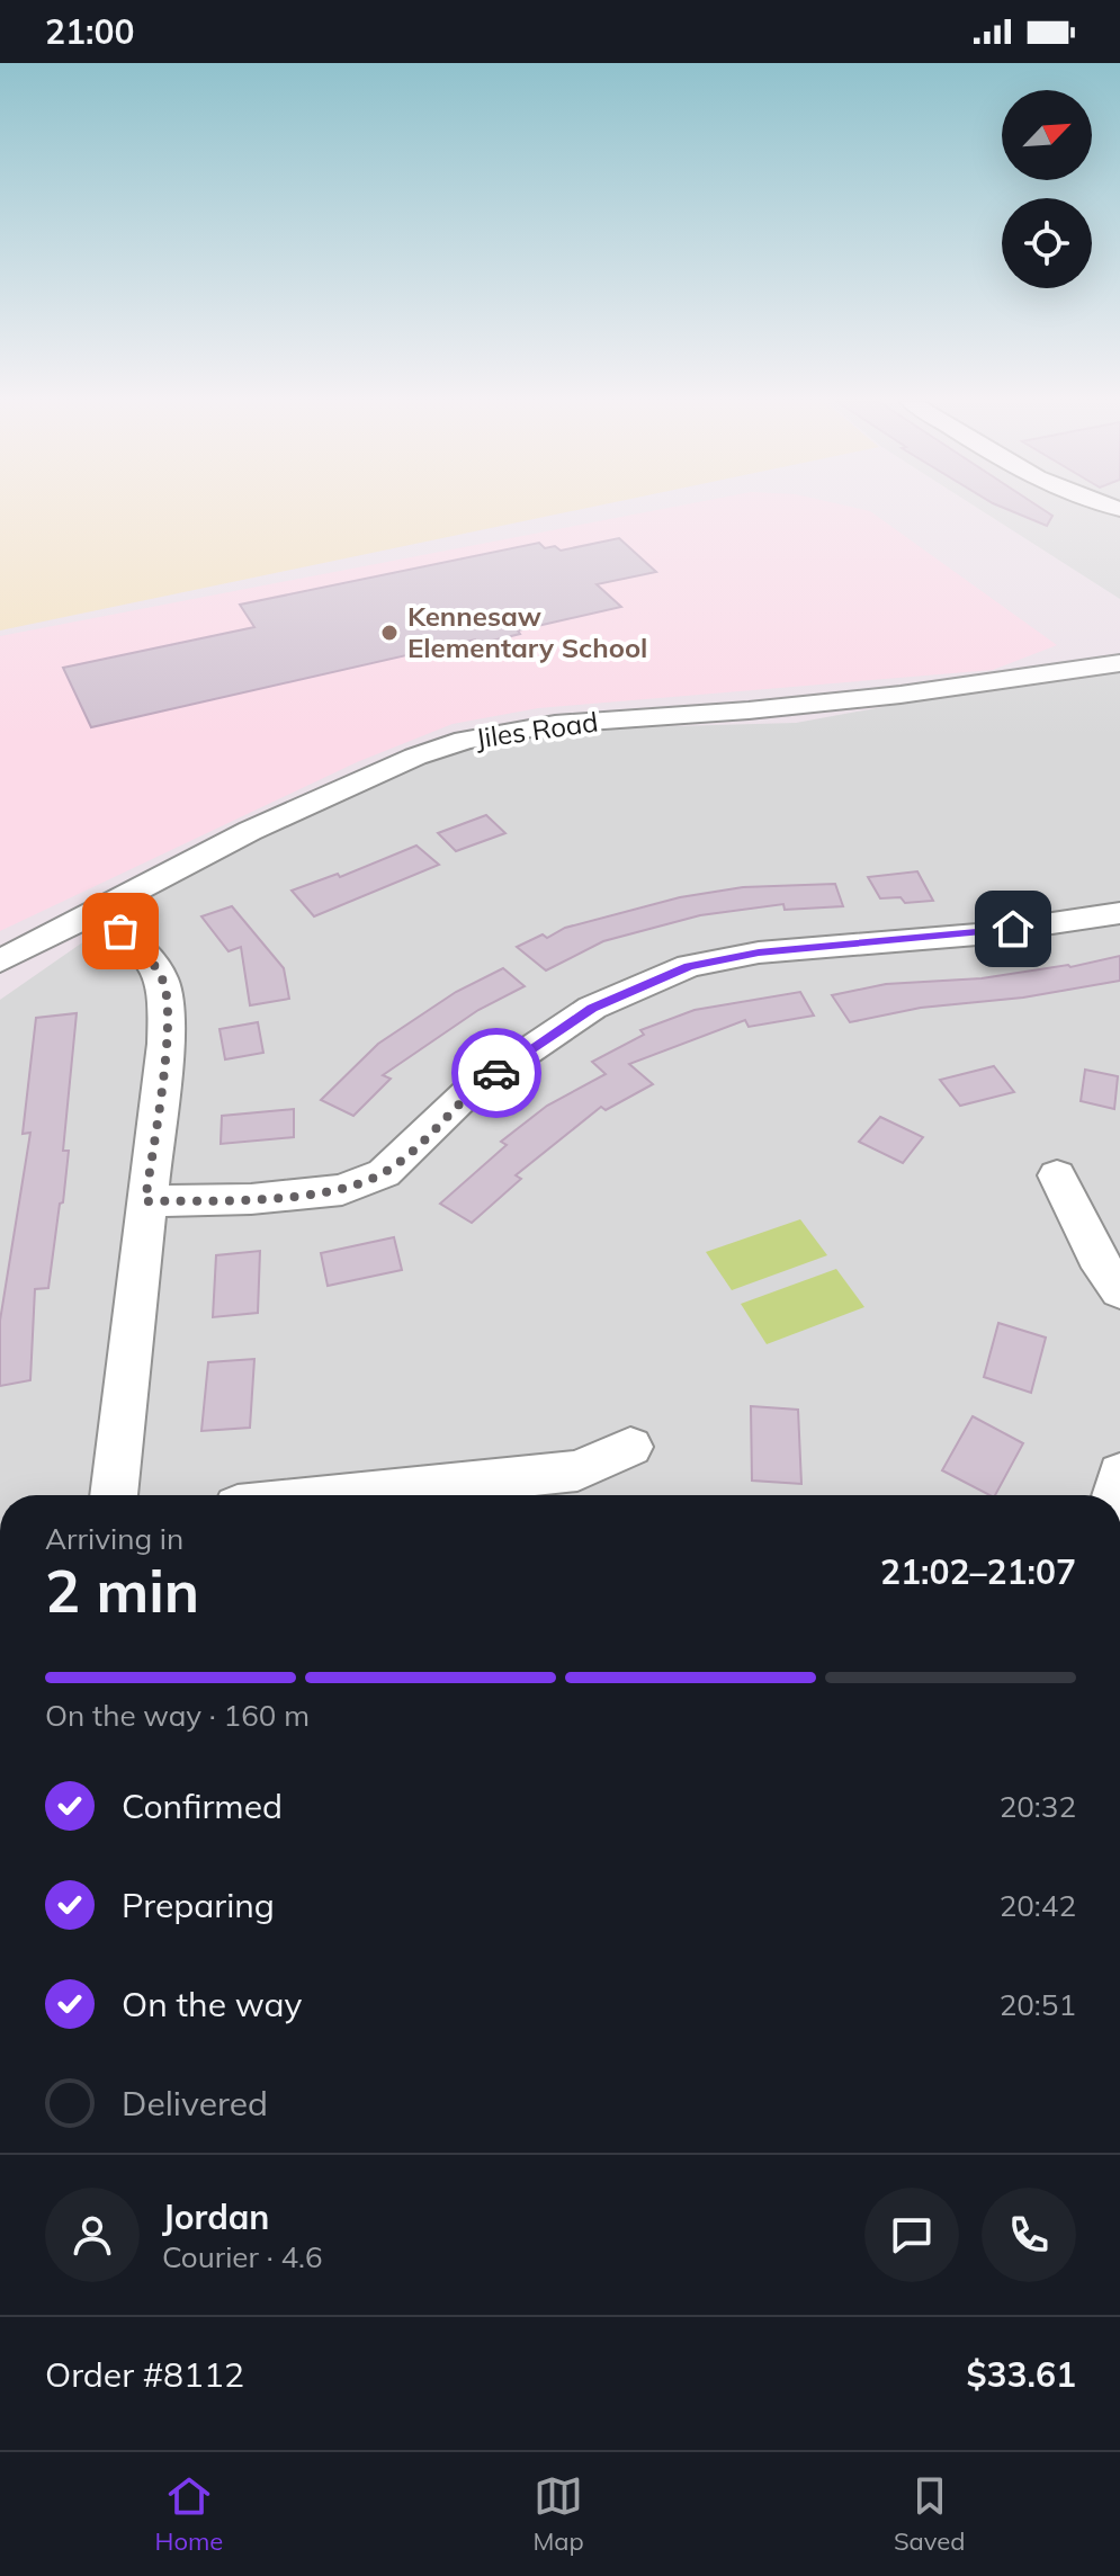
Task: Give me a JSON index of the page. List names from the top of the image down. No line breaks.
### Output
{"streets":{"street":["Jiles Road"]},"places":["Kennesaw Elementary School"],"north":"top right","page":{"status":"21:00","heading":["2 min","Arriving in","21:02–21:07"],"panel":["Jordan","Courier · 4.6","Order #8112","$33.61"],"bar":"On the way · 160 m","list":[["Confirmed","20:32"],["Preparing","20:42"],["On the way","20:51"],"Delivered"],"tabs":["Home","Map","Saved"]}}
